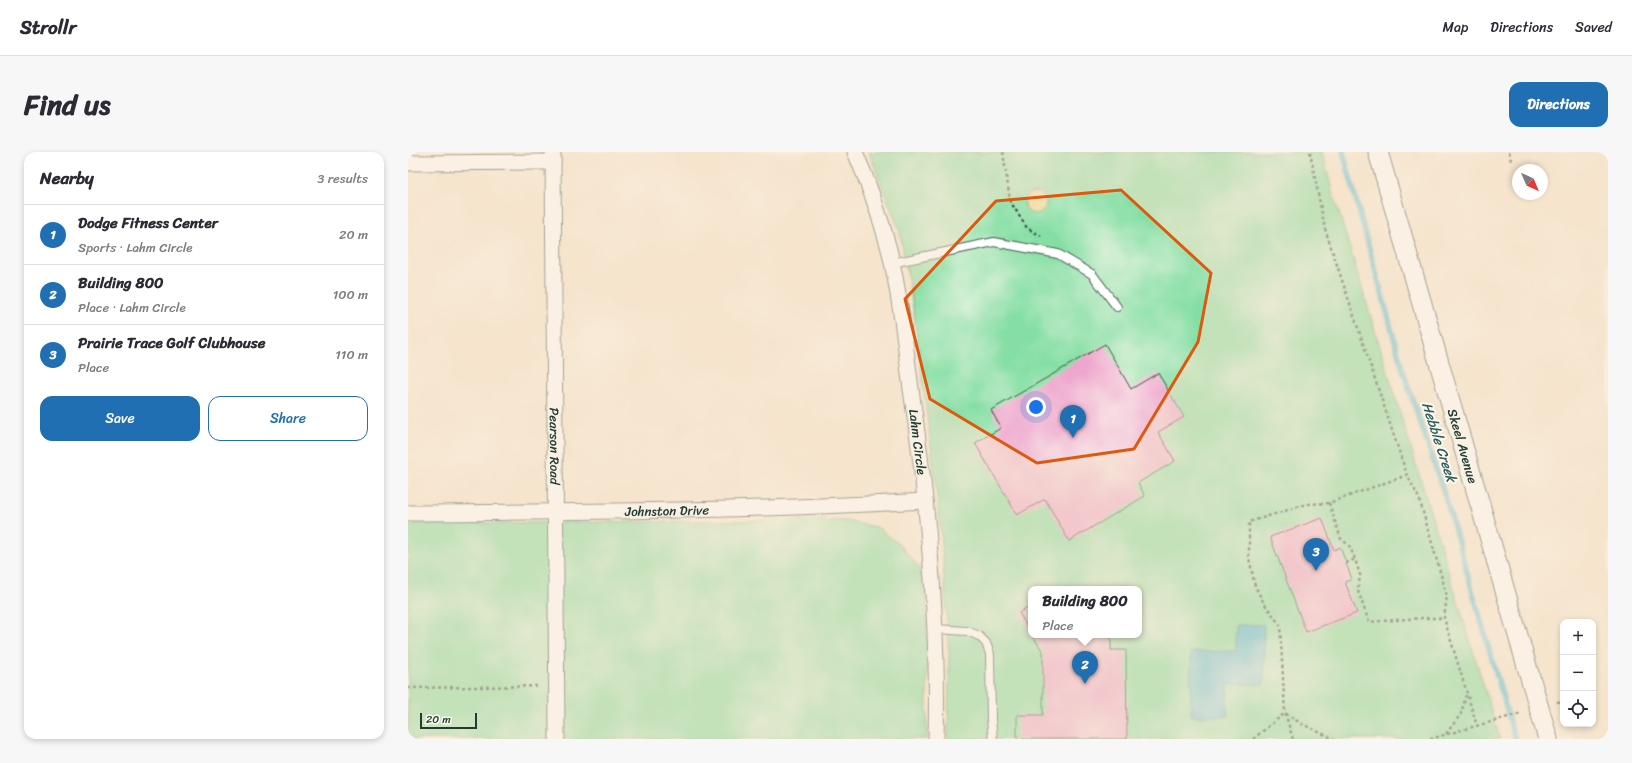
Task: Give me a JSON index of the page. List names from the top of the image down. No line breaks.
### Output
{"streets":{"street":["Lahm Circle","Skeel Avenue","Pearson Road","Johnston Drive"]},"crossings":[["Lahm Circle","Johnston Drive"],["Pearson Road","Johnston Drive"]],"water":["Hebble Creek"],"scale_bar":"20 m","north":"bottom right","page":{"header":"Strollr","nav":["Map","Directions","Saved"],"title":"Find us","buttons":["Directions",["Save","Share"]],"heading":["Nearby","3 results"],"list":[{"mark":"1","name":"Dodge Fitness Center","note":"Sports · Lahm Circle","value":"20 m"},{"mark":"2","name":"Building 800","note":"Place · Lahm Circle","value":"100 m"},{"mark":"3","name":"Prairie Trace Golf Clubhouse","note":"Place","value":"110 m"}],"pins":["1","3","2"],"popup":["Building 800","Place"],"map_buttons":["+","−"],"scale":"20 m"}}
